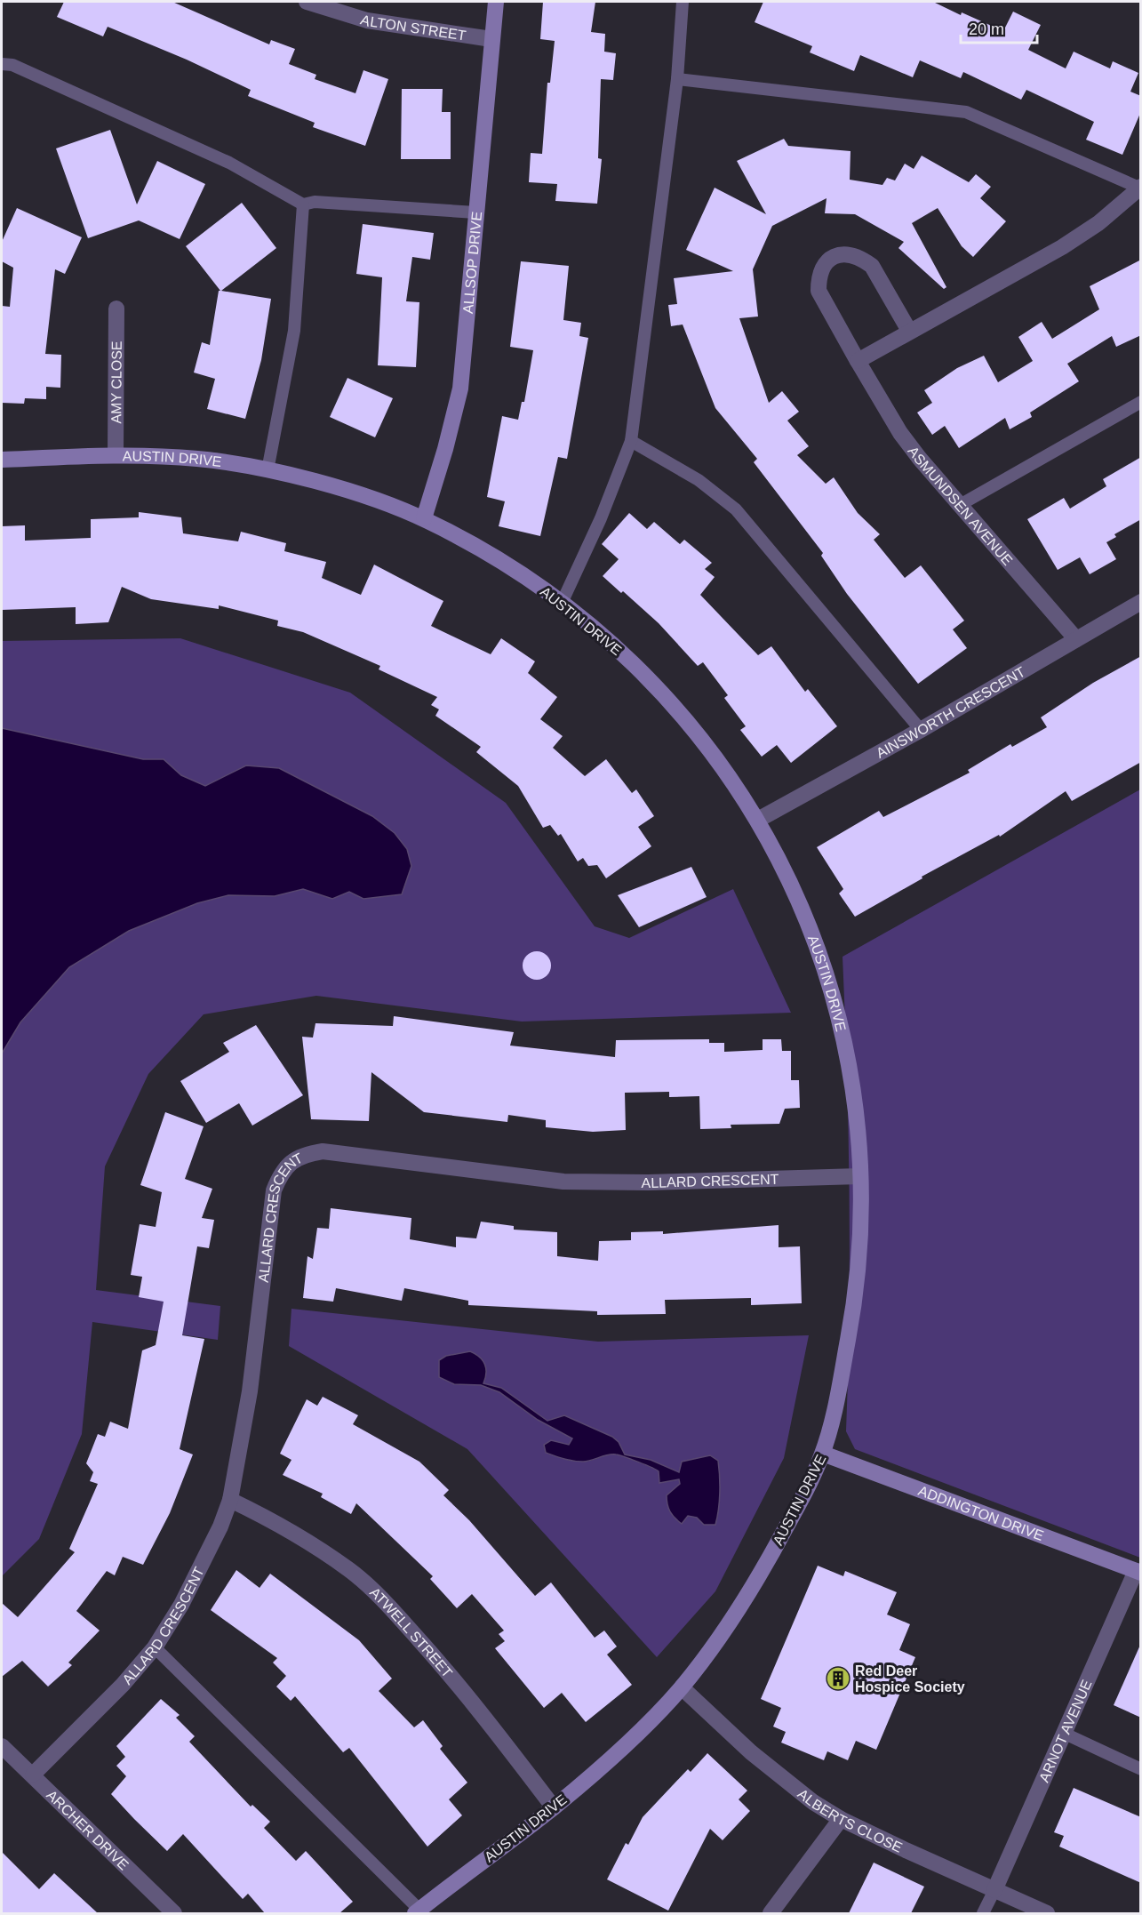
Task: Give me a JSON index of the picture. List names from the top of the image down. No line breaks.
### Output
{"streets":{"street":["ALTON STREET","ALLSOP DRIVE","AMY CLOSE","AUSTIN DRIVE","ASMUNDSEN AVENUE","AINSWORTH CRESCENT","ALLARD CRESCENT","ADDINGTON DRIVE","ATWELL STREET","ARNOT AVENUE","ALBERTS CLOSE","ARCHER DRIVE"]},"crossings":[["ALTON STREET","ALLSOP DRIVE"],["ALLSOP DRIVE","AUSTIN DRIVE"],["AMY CLOSE","AUSTIN DRIVE"],["AUSTIN DRIVE","AINSWORTH CRESCENT"],["AUSTIN DRIVE","ALLARD CRESCENT"],["AUSTIN DRIVE","ADDINGTON DRIVE"],["AUSTIN DRIVE","ATWELL STREET"],["AUSTIN DRIVE","ALBERTS CLOSE"],["ASMUNDSEN AVENUE","AINSWORTH CRESCENT"],["ALLARD CRESCENT","ATWELL STREET"],["ALLARD CRESCENT","ARCHER DRIVE"],["ADDINGTON DRIVE","ARNOT AVENUE"],["ARNOT AVENUE","ALBERTS CLOSE"]],"places":{"building":["Red Deer Hospice Society"]},"scale_bar":"20 m"}
